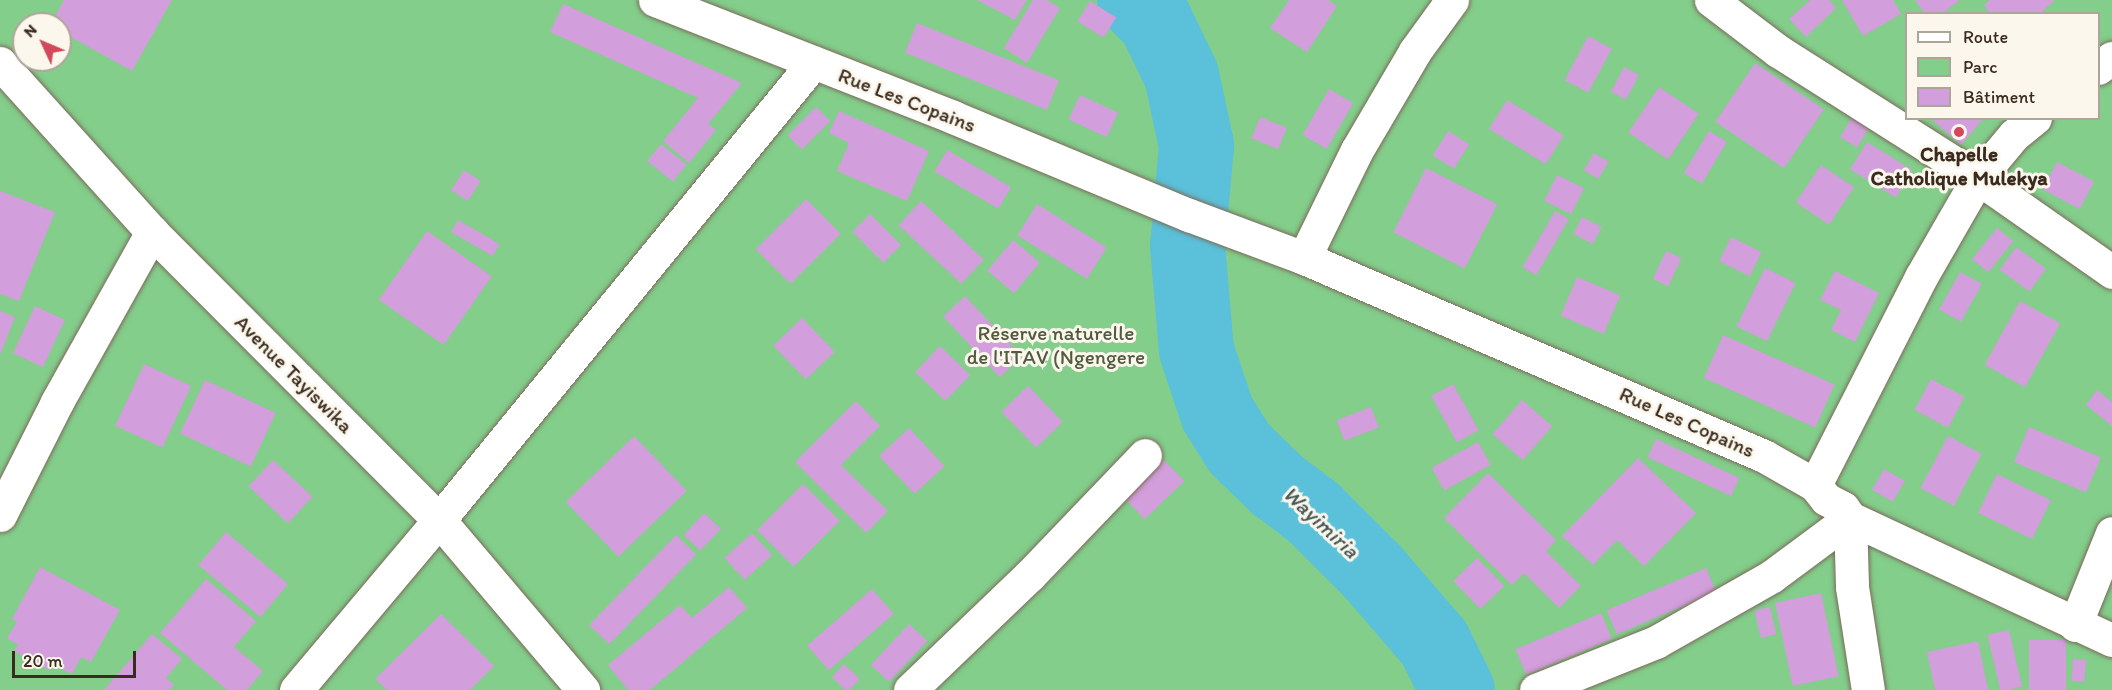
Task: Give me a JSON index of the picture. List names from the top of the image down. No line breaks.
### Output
{"streets":{"street":["Rue Les Copains","Avenue Tayiswika"]},"water":["Wayimiria"],"parks":["Réserve naturelle de l'ITAV (Ngengere"],"places":["Chapelle Catholique Mulekya"],"legend":["Route","Parc","Bâtiment"],"scale_bar":"20 m","north":"top left"}
